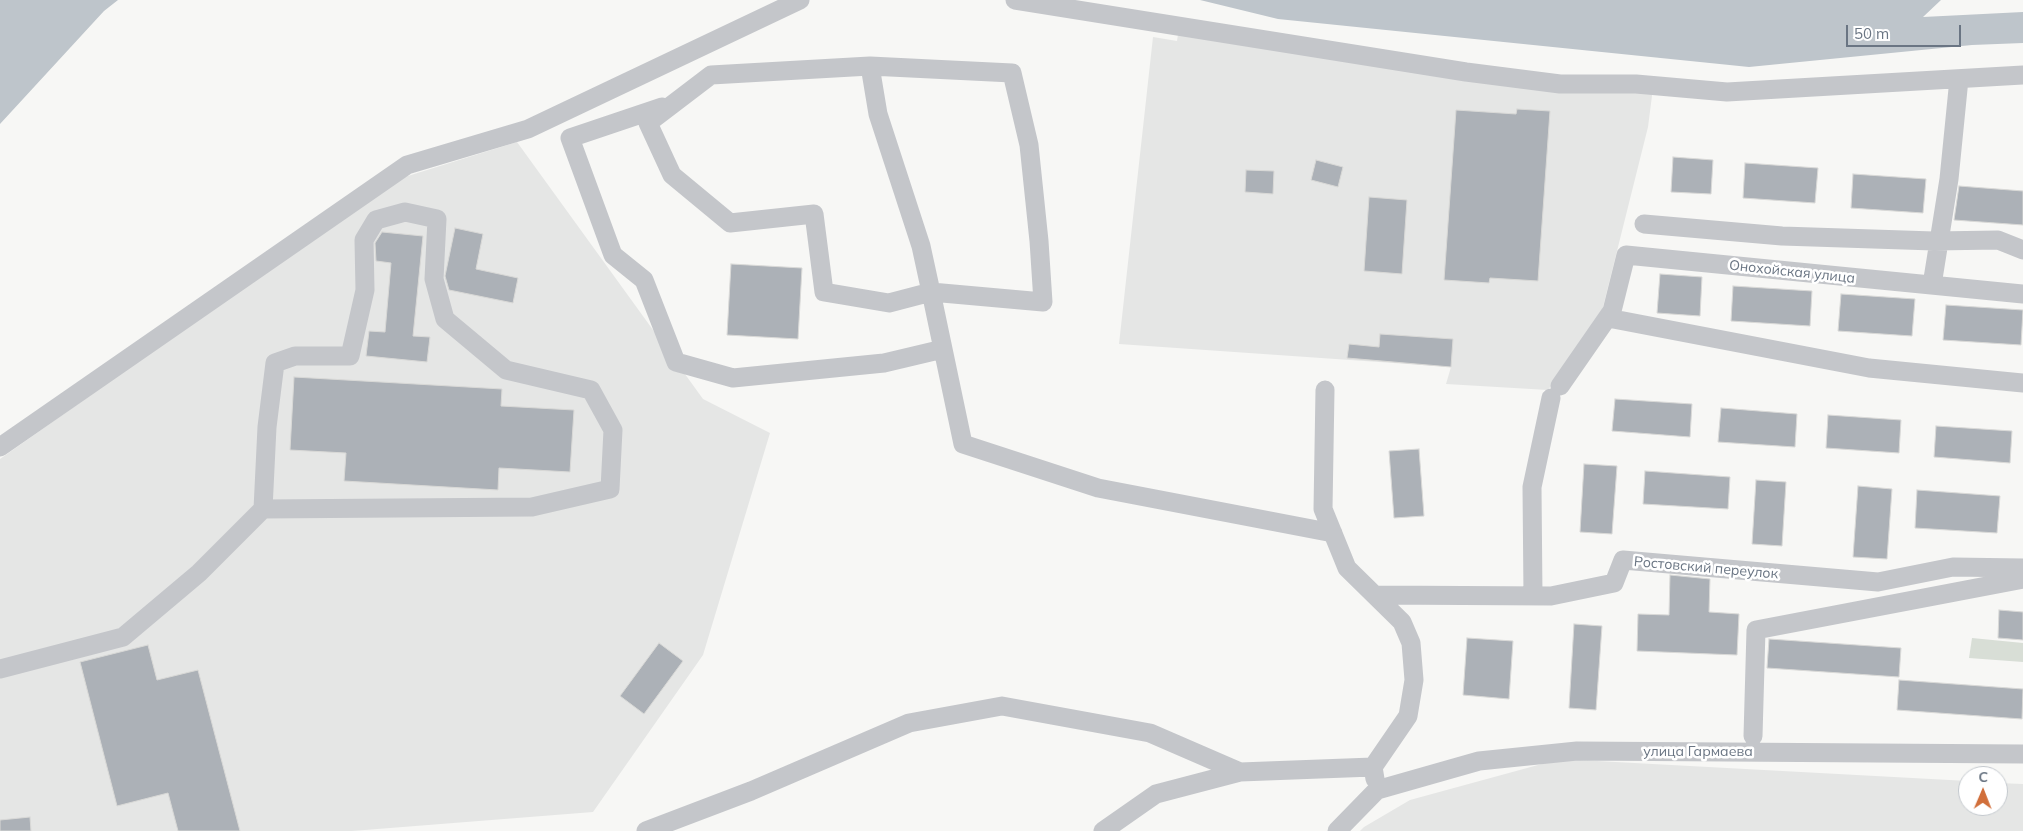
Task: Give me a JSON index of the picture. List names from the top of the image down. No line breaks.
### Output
{"streets":{"street":["Онохойская улица","Ростовский переулок","улица Гармаева"]},"crossings":[["Онохойская улица","Ростовский переулок"]],"scale_bar":"50 m","north":"top"}
